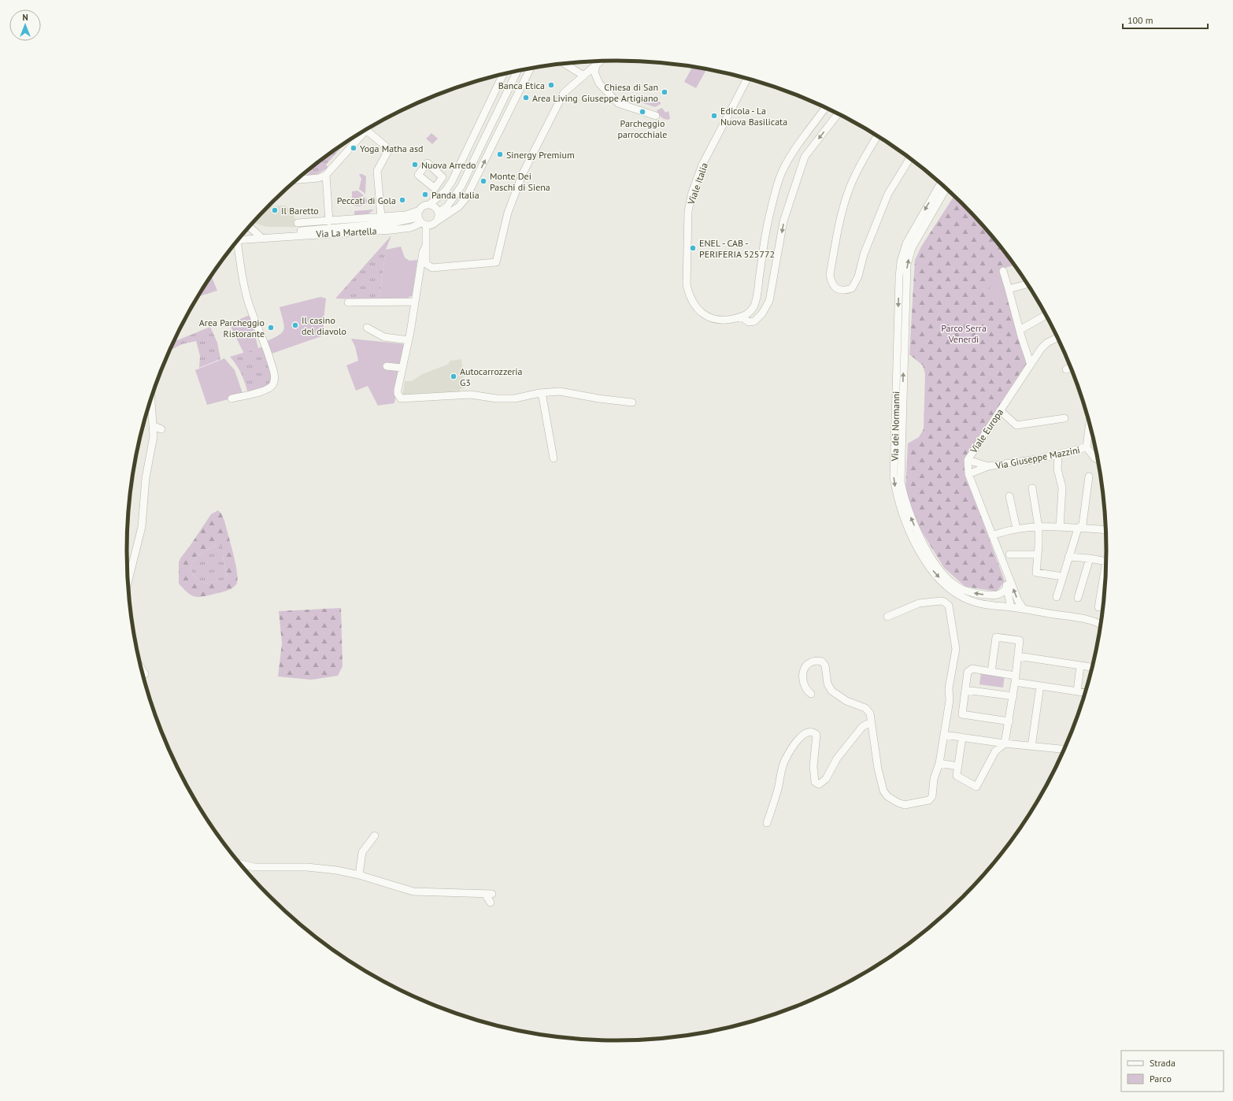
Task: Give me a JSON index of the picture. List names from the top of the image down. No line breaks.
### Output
{"streets":{"street":["Viale Italia","Via La Martella","Via dei Normanni","Viale Europa","Via Giuseppe Mazzini"]},"crossings":[["Via dei Normanni","Viale Europa"]],"parks":["Parco Serra Venerdì"],"places":["Banca Etica","Chiesa di San Giuseppe Artigiano","Area Living","Parcheggio parrocchiale","Edicola - La Nuova Basilicata","Yoga Matha asd","Sinergy Premium","Nuova Arredo","Monte Dei Paschi di Siena","Panda Italia","Peccati di Gola","Il Baretto","ENEL - CAB - PERIFERIA 525772","Il casino del diavolo","Area Parcheggio Ristorante","Autocarrozzeria G3"],"legend":["Strada","Parco"],"scale_bar":"100 m","north":"top"}
